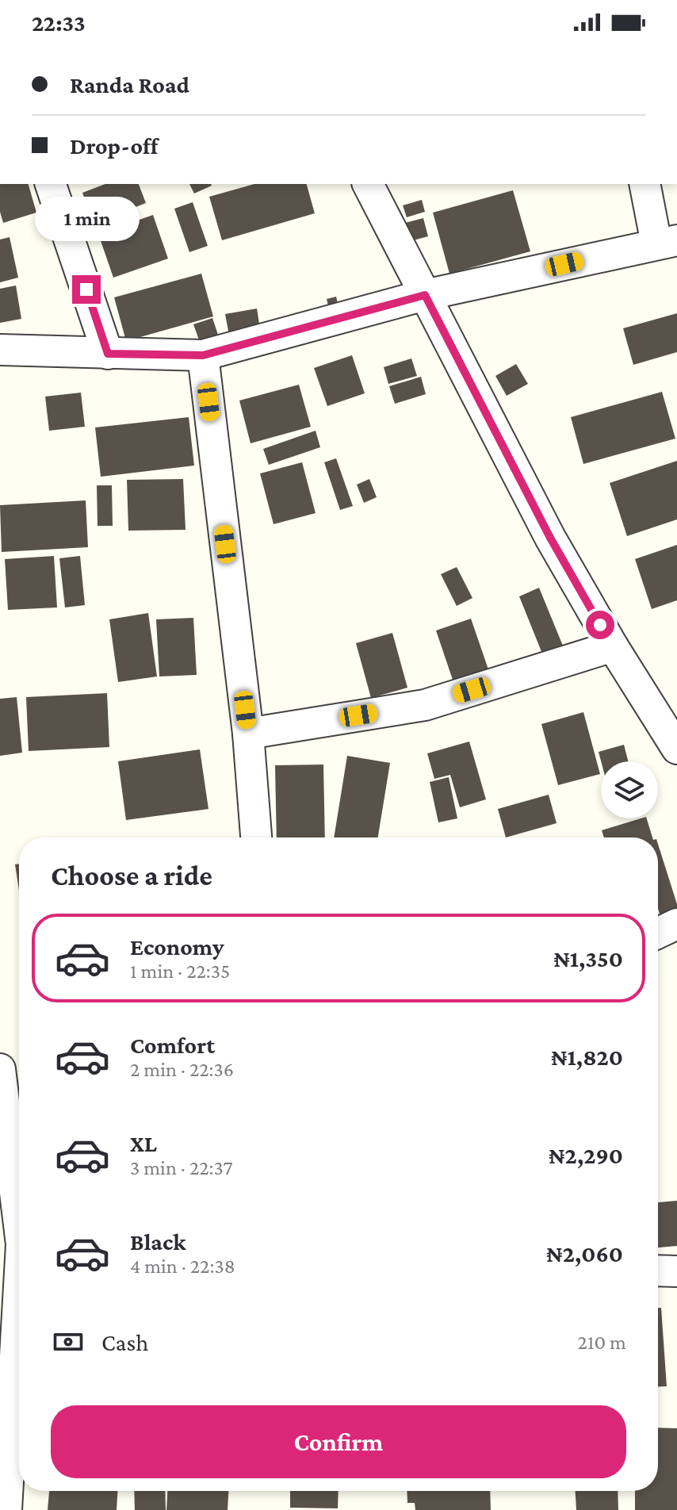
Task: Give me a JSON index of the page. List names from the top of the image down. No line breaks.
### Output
{"page":{"status":"22:33","banner":["Randa Road","Drop-off"],"bubble":"1 min","heading":"Choose a ride","list":[{"name":"Economy","note":"1 min · 22:35","value":"₦1,350"},{"name":"Comfort","note":"2 min · 22:36","value":"₦1,820"},{"name":"XL","note":"3 min · 22:37","value":"₦2,290"},{"name":"Black","note":"4 min · 22:38","value":"₦2,060"}],"pay":["Cash","210 m"],"buttons":"Confirm"}}
